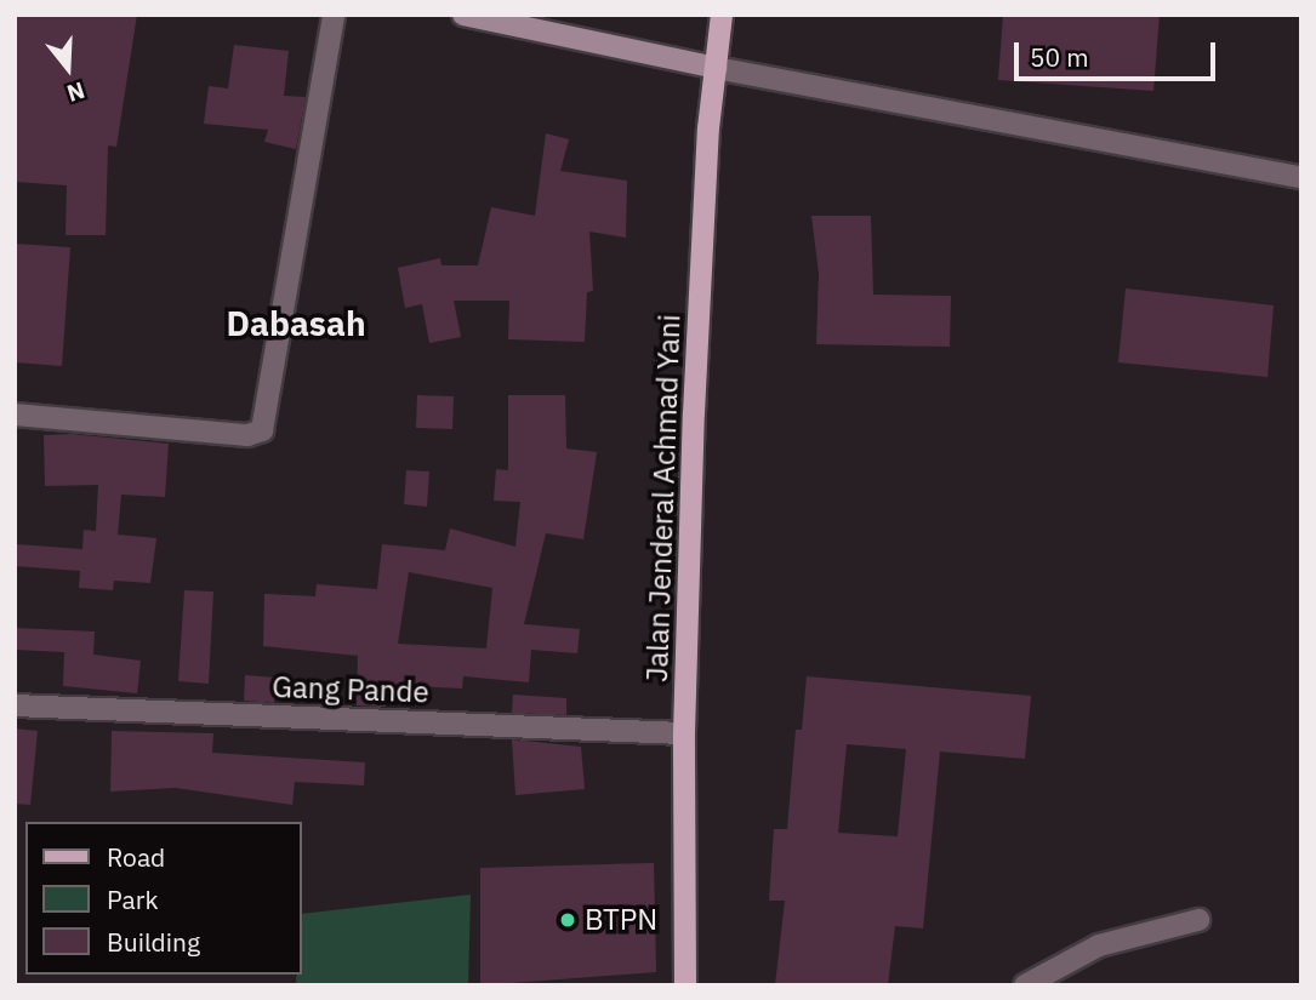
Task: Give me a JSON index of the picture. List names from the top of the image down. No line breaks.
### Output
{"streets":{"main road":["Jalan Jenderal Achmad Yani"],"street":["Gang Pande"]},"crossings":[["Jalan Jenderal Achmad Yani","Gang Pande"]],"districts":["Dabasah"],"places":["BTPN"],"legend":["Road","Park","Building"],"scale_bar":"50 m","north":"bottom"}
